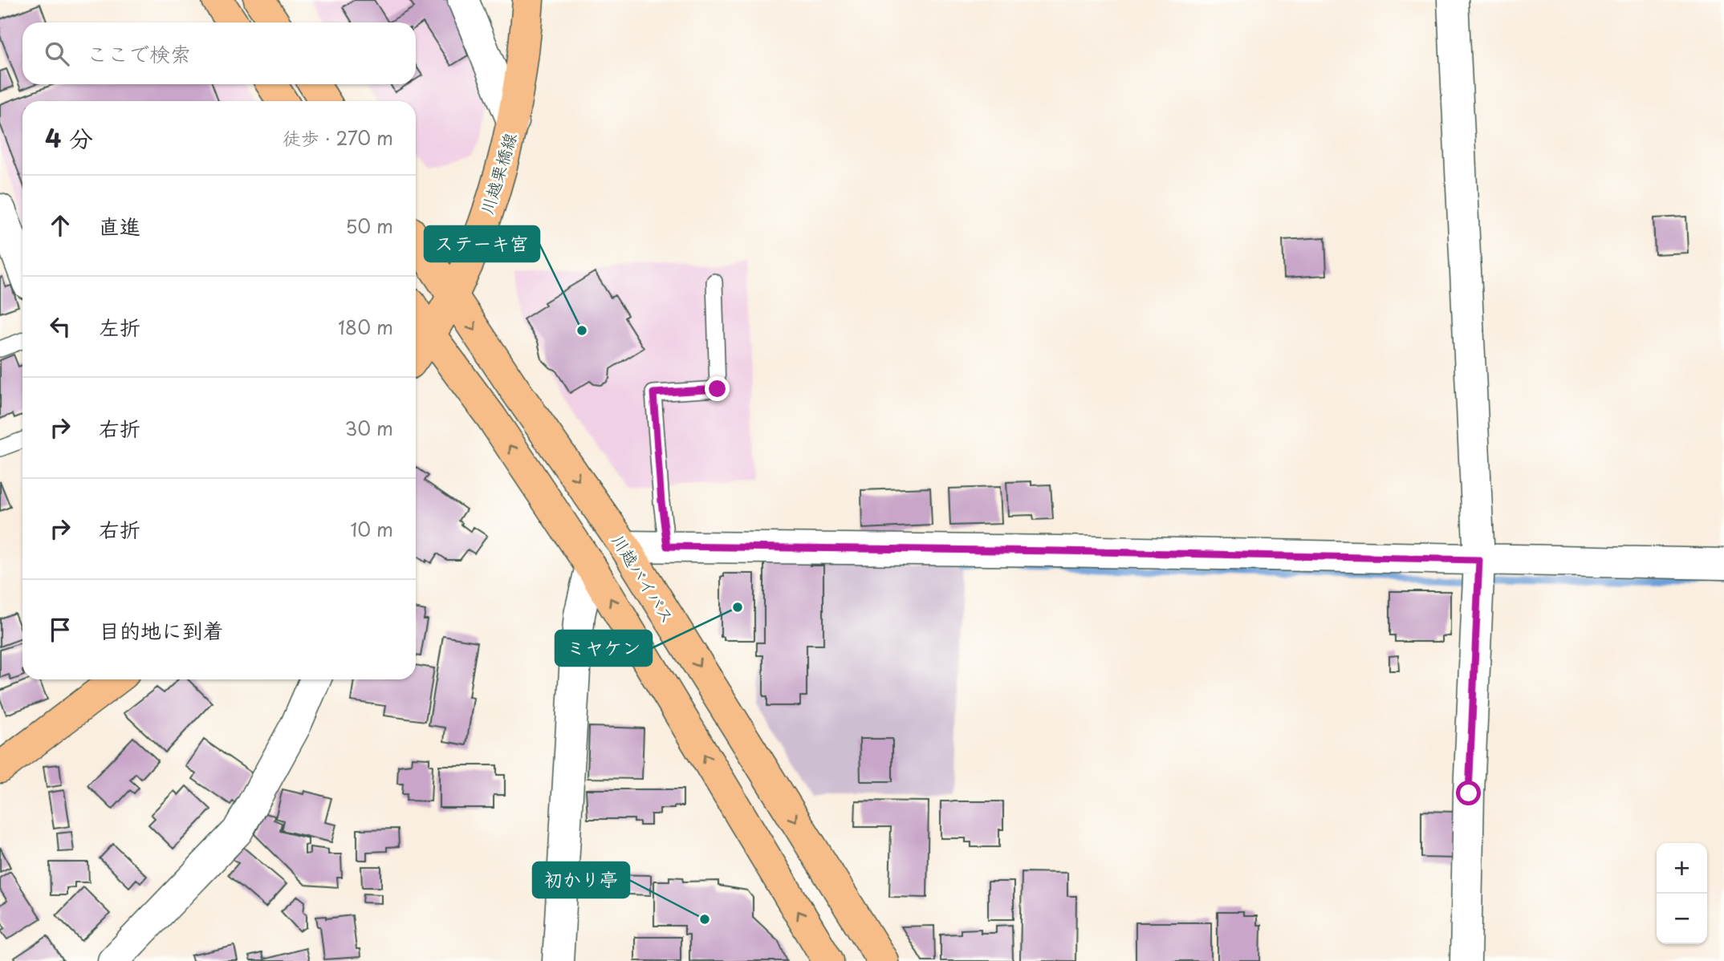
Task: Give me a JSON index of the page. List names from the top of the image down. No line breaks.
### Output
{"streets":{"main road":["川越栗橋線","川越バイパス"]},"crossings":[["川越栗橋線","川越バイパス"]],"places":["ステーキ宮","ミヤケン","初かり亭"],"page":{"search":"ここで検索","heading":["4 分","徒歩 · 270 m"],"list":[["直進","50 m"],["左折","180 m"],["右折","30 m"],["右折","10 m"],"目的地に到着"],"map_buttons":["+","−"]}}
